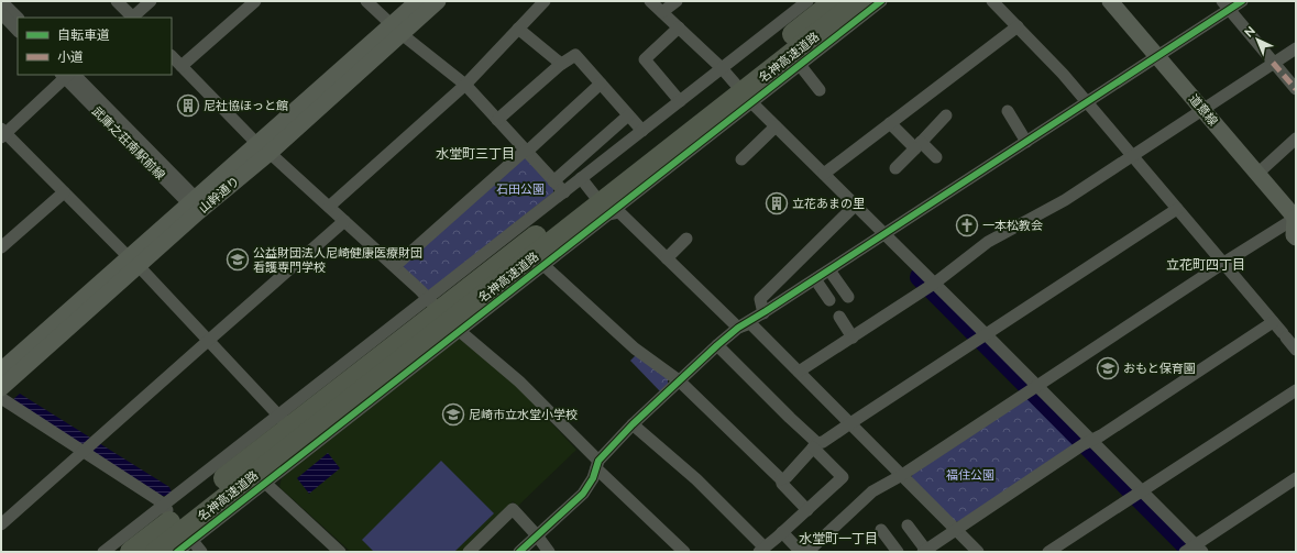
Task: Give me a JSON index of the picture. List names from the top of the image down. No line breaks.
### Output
{"streets":{"highway":["名神高速道路"],"street":["道意線","武庫之荘南駅前線","山幹通り"]},"crossings":[["武庫之荘南駅前線","山幹通り"]],"districts":["水堂町三丁目","立花町四丁目","水堂町一丁目"],"parks":["石田公園","福住公園"],"places":{"building":["尼社協ほっと館","立花あまの里"],"church":["一本松教会"],"school or university":["公益財団法人尼崎健康医療財団 看護専門学校","おもと保育園","尼崎市立水堂小学校"]},"legend":["自転車道","小道"],"north":"top left"}
